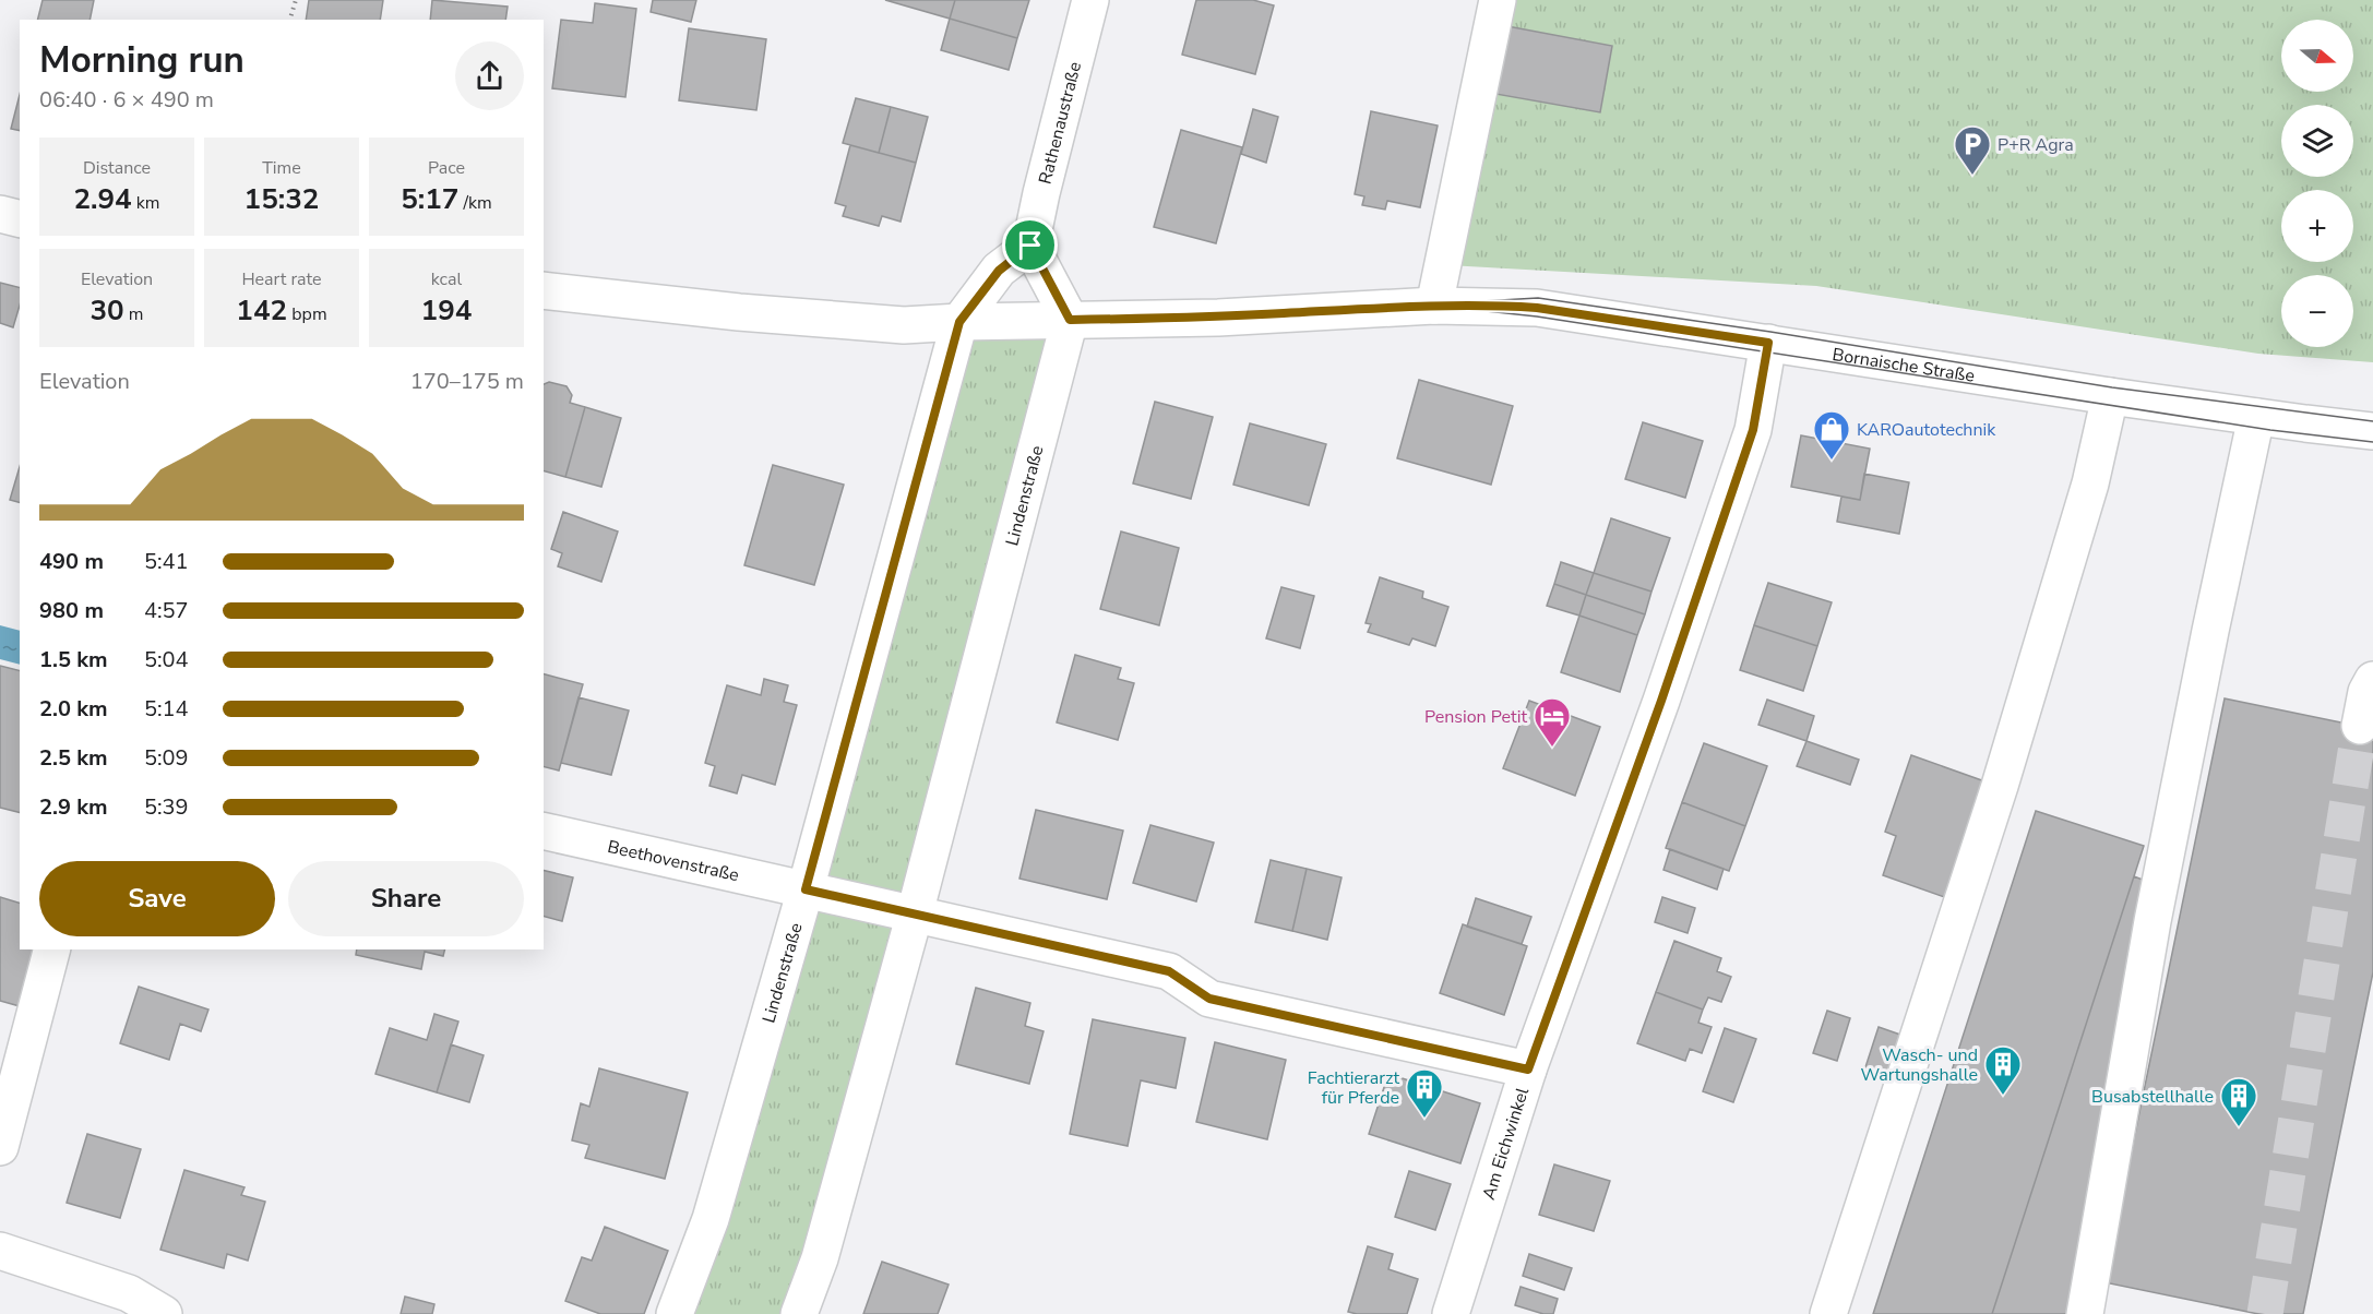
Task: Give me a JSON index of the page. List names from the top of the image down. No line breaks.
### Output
{"streets":{"street":["Rathenaustraße","Bornaische Straße","Lindenstraße","Beethovenstraße","Am Eichwinkel"]},"crossings":[["Bornaische Straße","Lindenstraße"],["Bornaische Straße","Am Eichwinkel"],["Lindenstraße","Beethovenstraße"],["Beethovenstraße","Am Eichwinkel"]],"places":{"parking":["P+R Agra"],"shop":["KAROautotechnik"],"hotel":["Pension Petit"],"building":["Wasch- und Wartungshalle","Fachtierarzt für Pferde","Busabstellhalle"]},"north":"right","page":{"map_buttons":["+","−"],"heading":["Morning run","06:40 · 6 × 490 m"],"stats":[["Distance","2.94 km"],["Time","15:32"],["Pace","5:17 /km"],["Elevation","30 m"],["Heart rate","142 bpm"],["kcal","194"]],"chart":["Elevation","170–175 m"],"list":[{"name":"490 m","note":"5:41"},{"name":"980 m","note":"4:57"},{"name":"1.5 km","note":"5:04"},{"name":"2.0 km","note":"5:14"},{"name":"2.5 km","note":"5:09"},{"name":"2.9 km","note":"5:39"}],"buttons":["Save","Share"]}}
